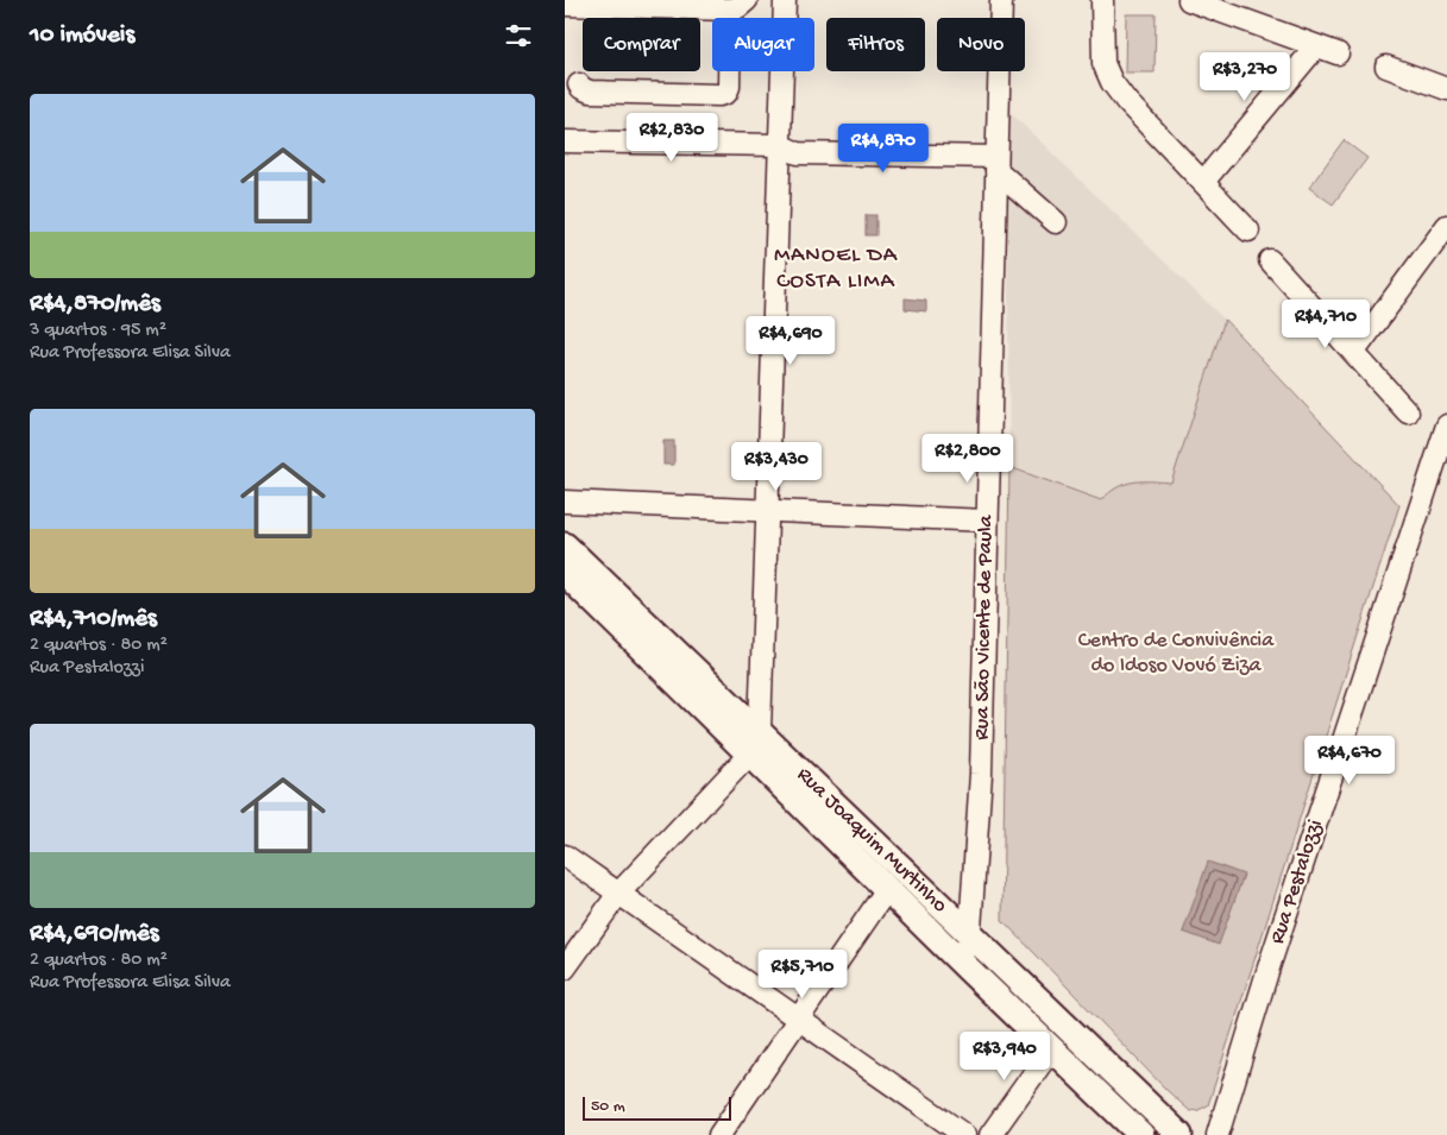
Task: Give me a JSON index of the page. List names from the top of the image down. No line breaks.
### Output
{"streets":{"main road":["Rua Joaquim Murtinho"],"street":["Rua São Vicente de Paula","Rua Pestalozzi"]},"crossings":[["Rua São Vicente de Paula","Rua Joaquim Murtinho"]],"districts":["MANOEL DA COSTA LIMA"],"parks":["Centro de Convivência do Idoso Vovó Ziza"],"scale_bar":"50 m","page":{"heading":"10 imóveis","chip":["Comprar","Alugar","Filtros","Novo"],"price":["R$3,270","R$2,830","R$4,870","R$4,710","R$4,690","R$2,800","R$3,430","R$4,670","R$5,710","R$3,940"],"list":[{"name":"R$4,870/mês","note":"3 quartos · 95 m² · Rua Professora Elisa Silva"},{"name":"R$4,710/mês","note":"2 quartos · 80 m² · Rua Pestalozzi"},{"name":"R$4,690/mês","note":"2 quartos · 80 m² · Rua Professora Elisa Silva"}],"scale":"50 m"}}
